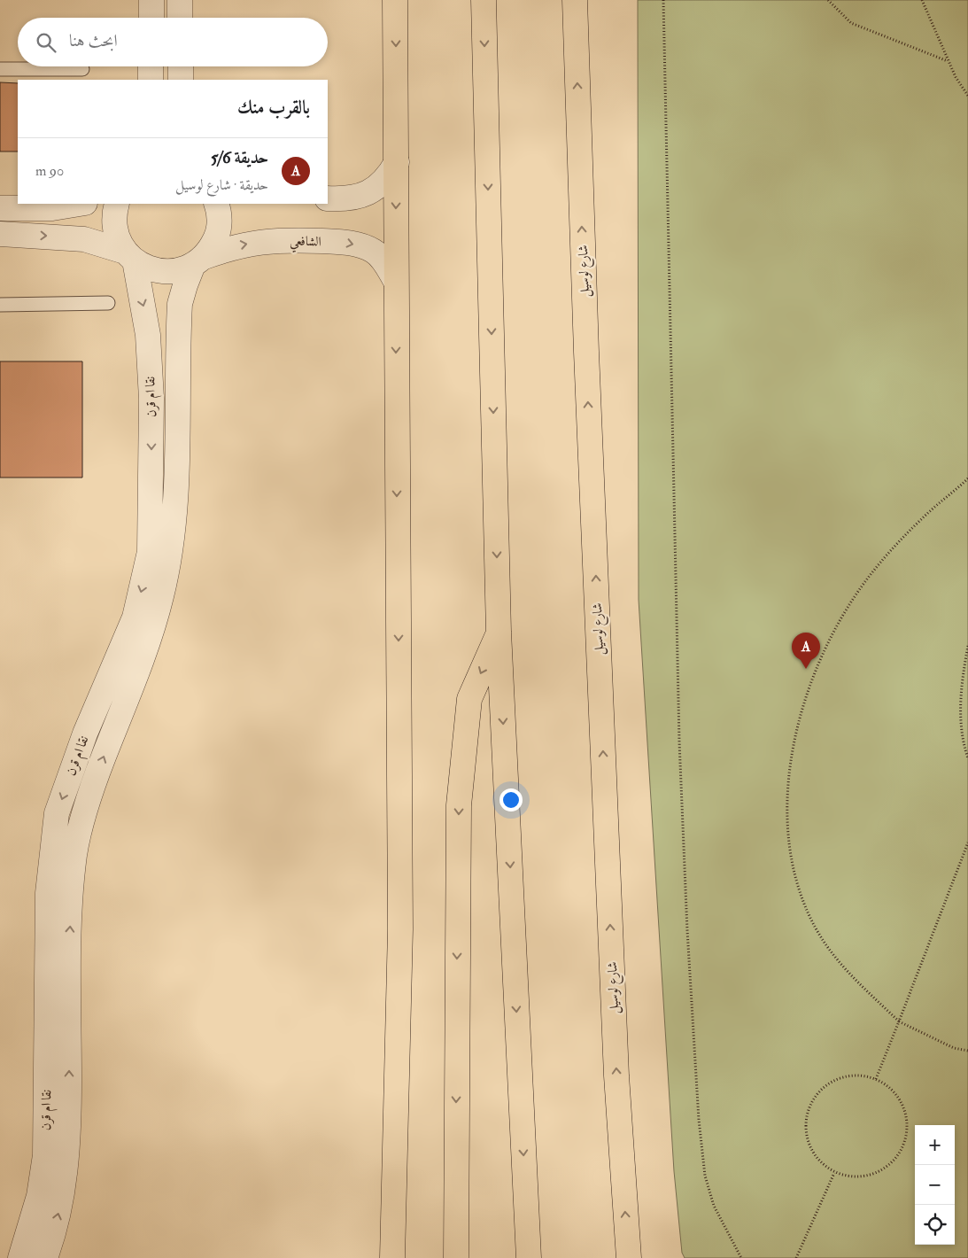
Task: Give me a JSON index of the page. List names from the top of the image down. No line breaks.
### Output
{"streets":{"highway":["شارع لوسيل"],"street":["الشافعي","نقا ام قرن"]},"crossings":[["الشافعي","نقا ام قرن"]],"one_way":["الشافعي"],"page":{"search":"ابحث هنا","heading":"بالقرب منك","list":[{"mark":"A","name":"حديقة 5/6","note":"حديقة · شارع لوسيل","value":"90 m"}],"pins":"A","map_buttons":["+","−"]}}
